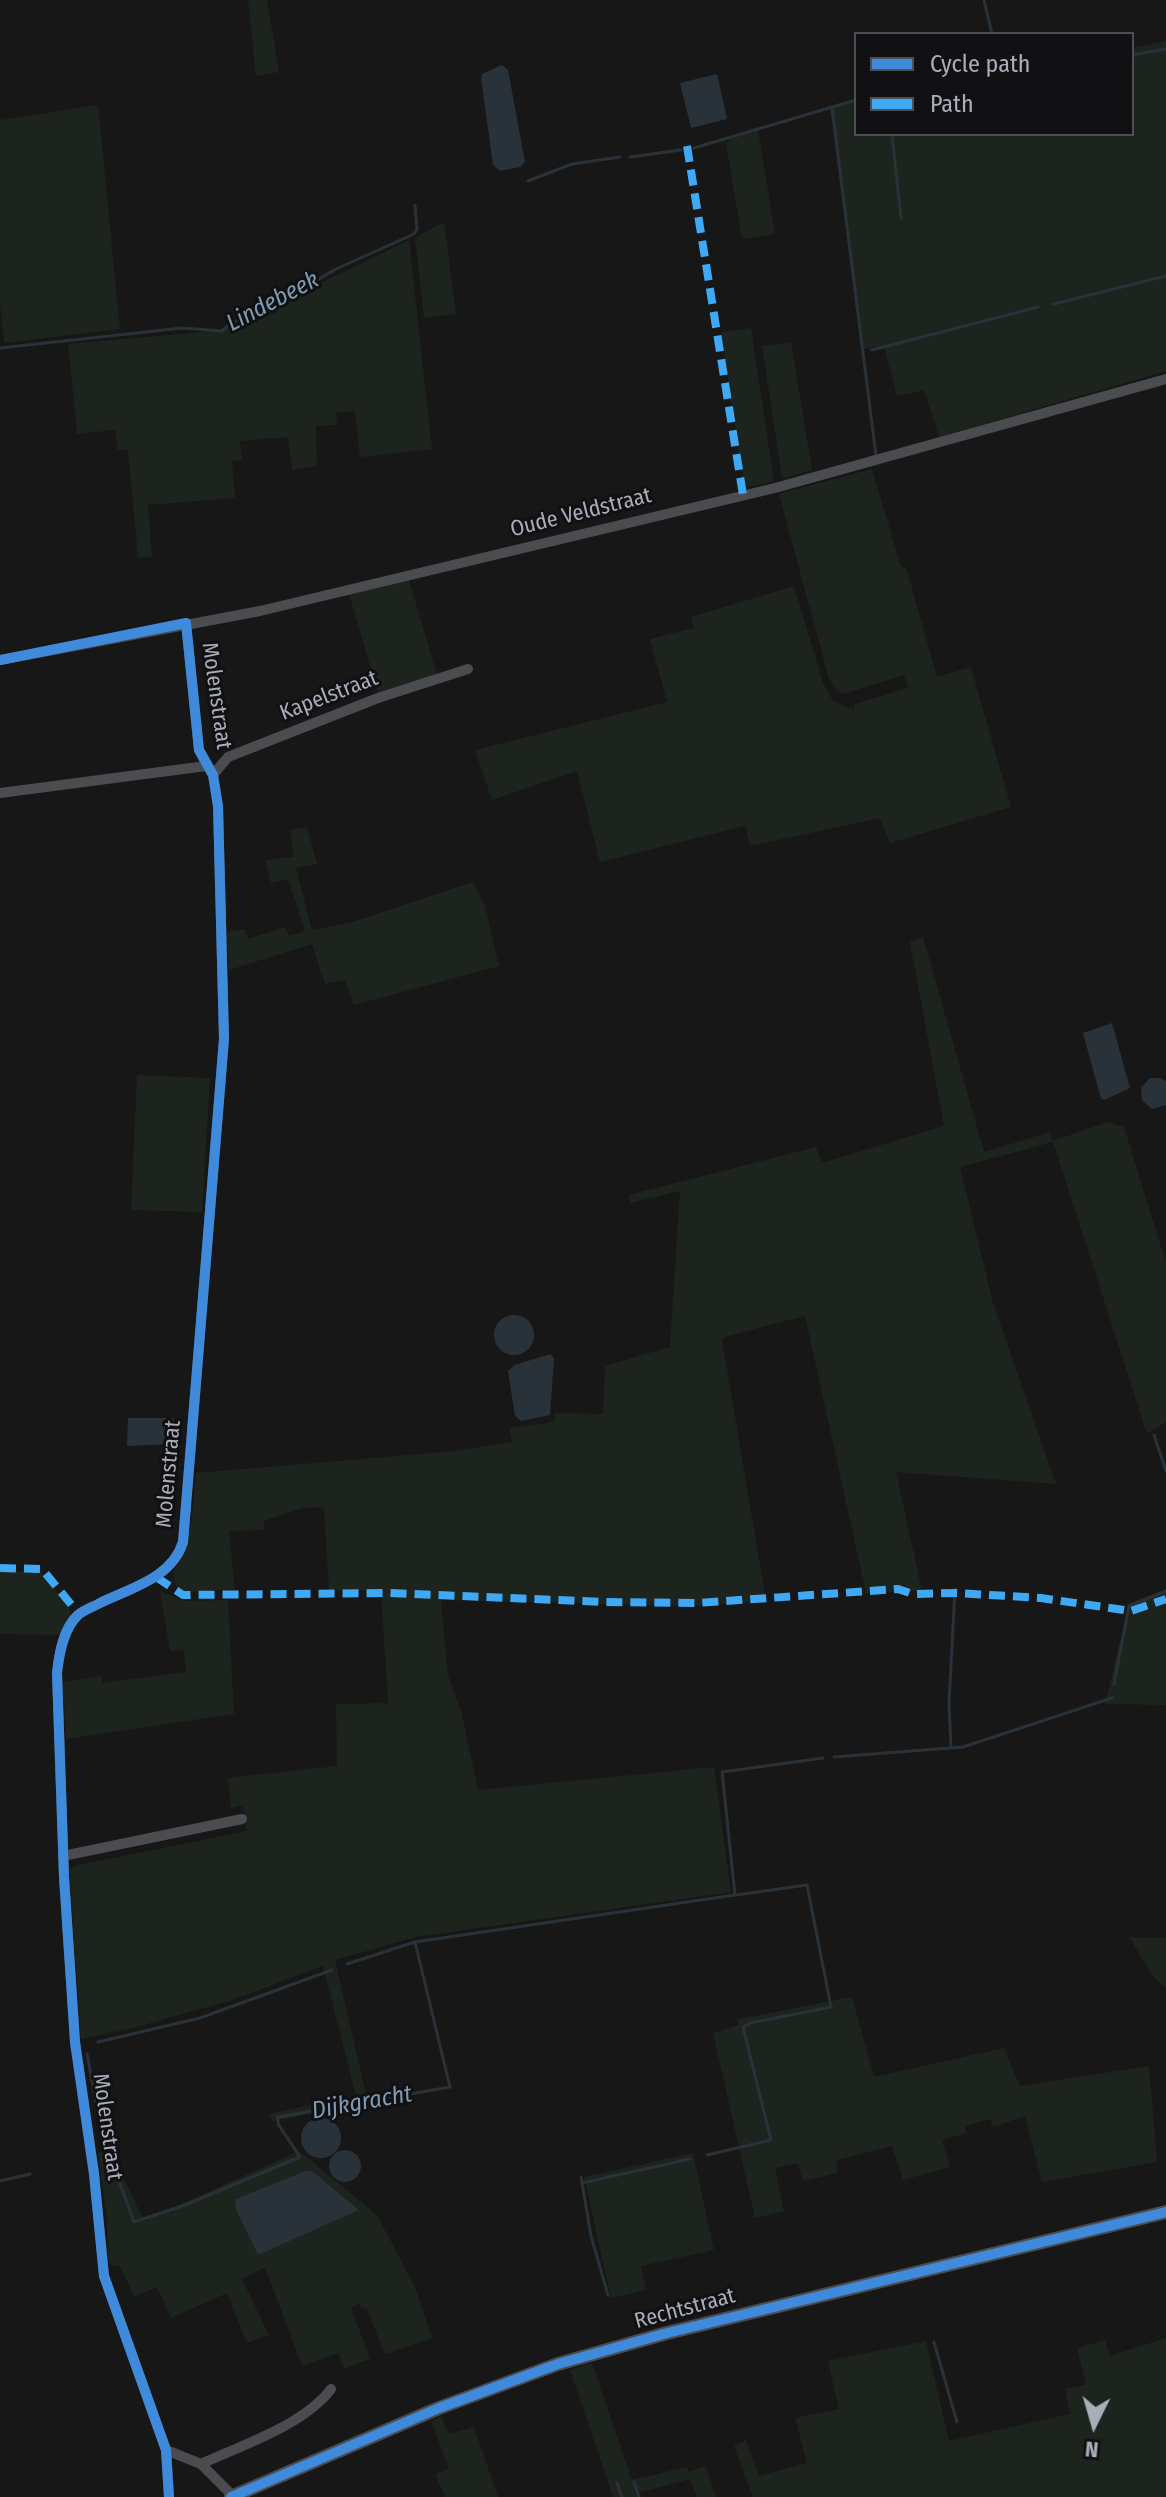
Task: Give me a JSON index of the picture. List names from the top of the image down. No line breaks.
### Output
{"streets":{"street":["Oude Veldstraat","Molenstraat","Kapelstraat","Rechtstraat"]},"crossings":[["Oude Veldstraat","Molenstraat"],["Molenstraat","Kapelstraat"]],"water":["Lindebeek","Dijkgracht"],"legend":["Cycle path","Path"],"north":"bottom"}
